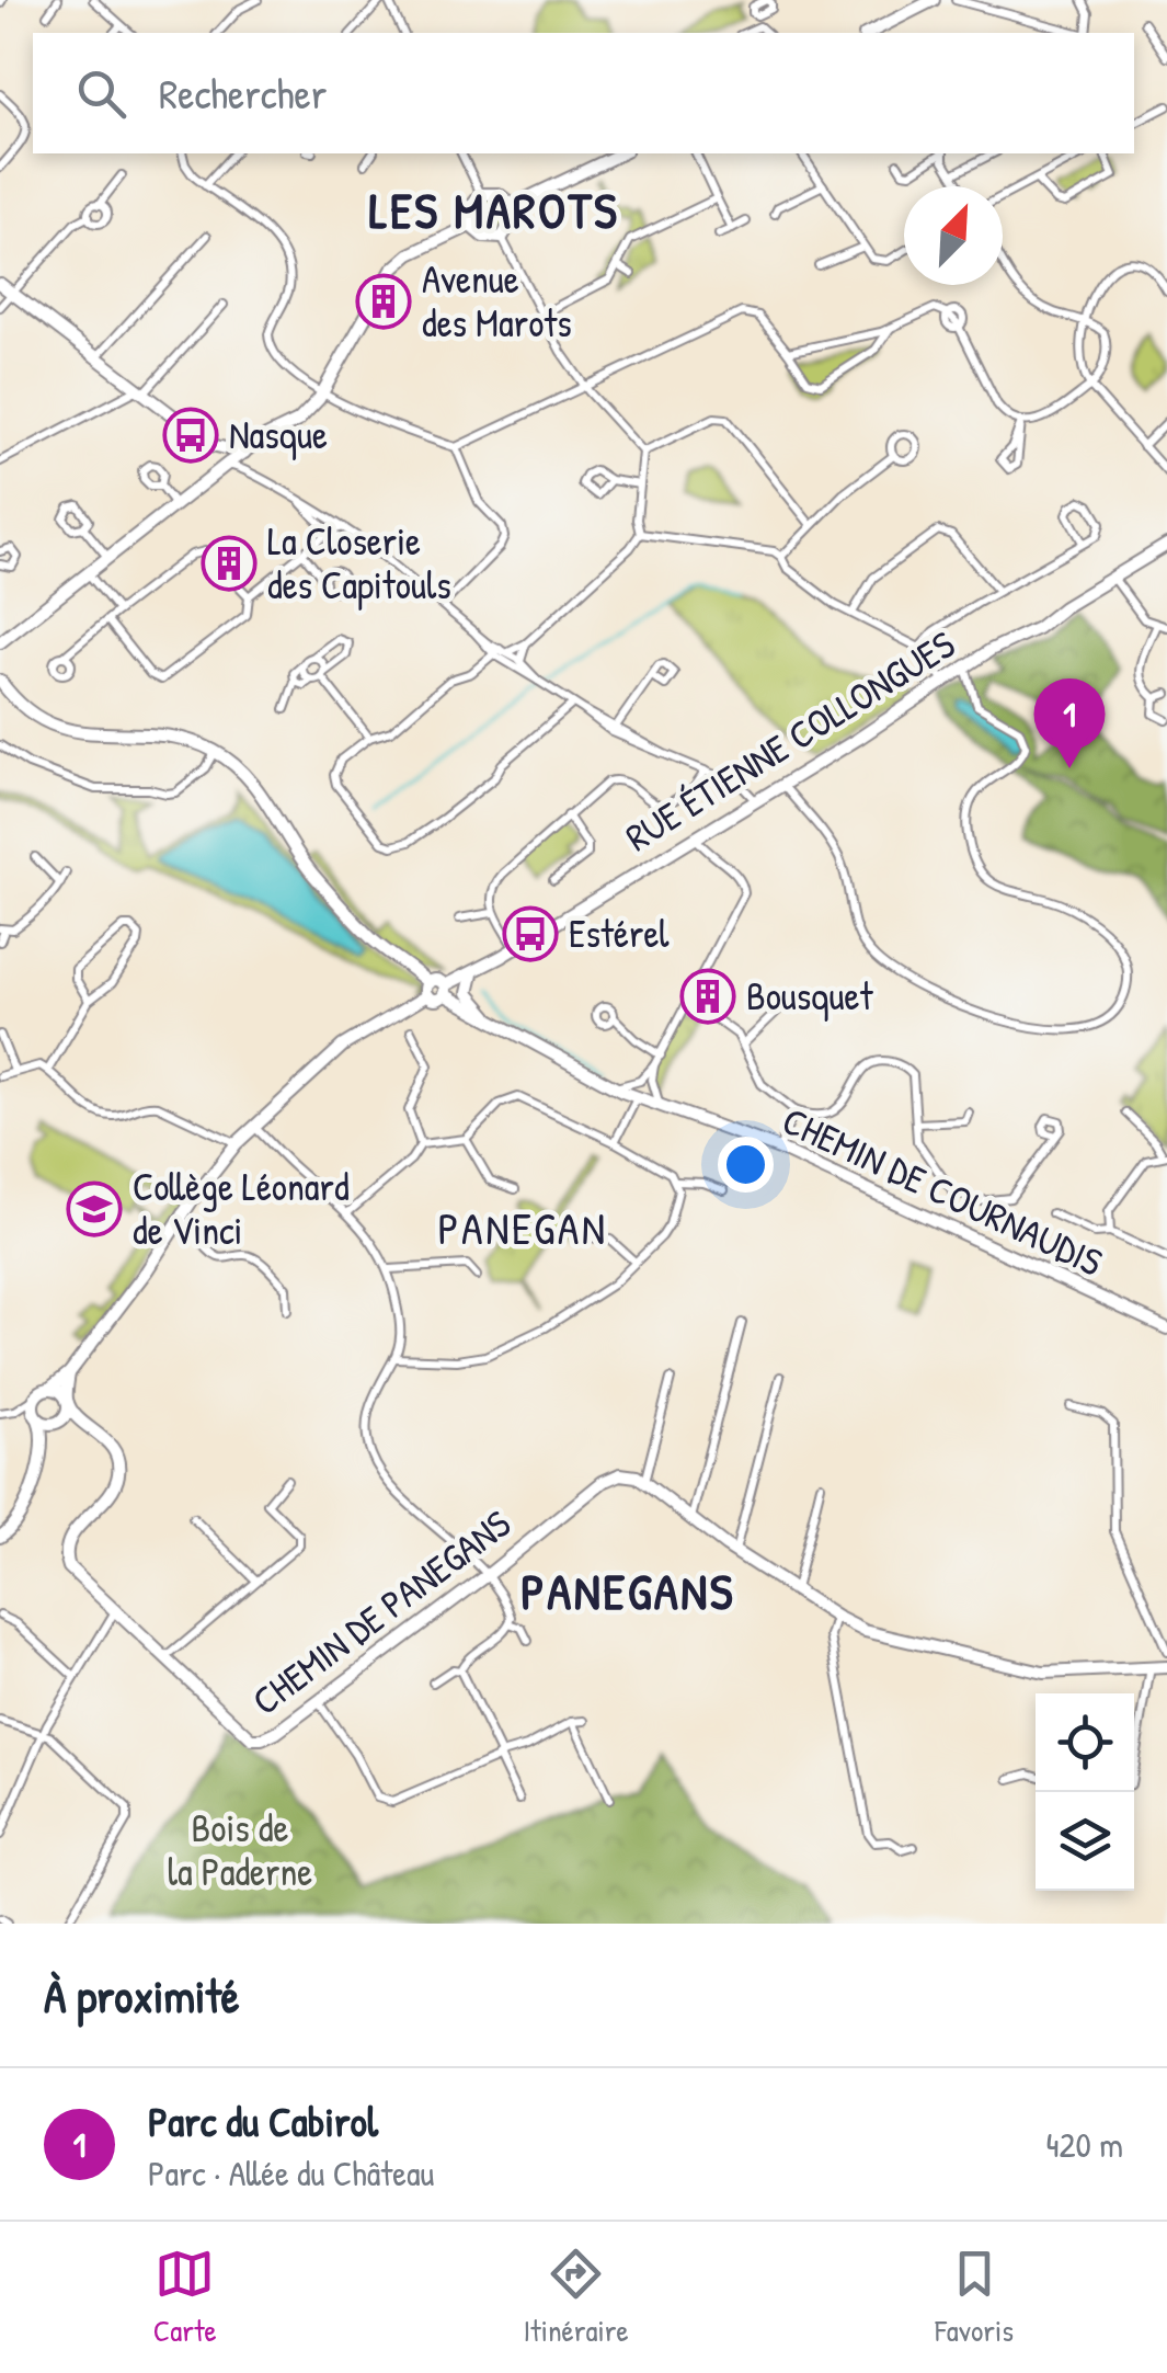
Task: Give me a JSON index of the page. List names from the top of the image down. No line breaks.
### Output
{"streets":{"street":["RUE ÉTIENNE COLLONGUES","CHEMIN DE COURNAUDIS","CHEMIN DE PANEGANS"]},"crossings":[["RUE ÉTIENNE COLLONGUES","CHEMIN DE COURNAUDIS"]],"districts":["LES MAROTS","PANEGAN","PANEGANS"],"parks":["Bois de la Paderne"],"places":{"building":["Avenue des Marots","La Closerie des Capitouls","Bousquet"],"bus stop":["Nasque","Estérel"],"school or university":["Collège Léonard de Vinci"]},"north":"top right","page":{"search":"Rechercher","pins":"1","heading":"À proximité","list":[{"mark":"1","name":"Parc du Cabirol","note":"Parc · Allée du Château","value":"420 m"}],"nav":["Carte","Itinéraire","Favoris"]}}
